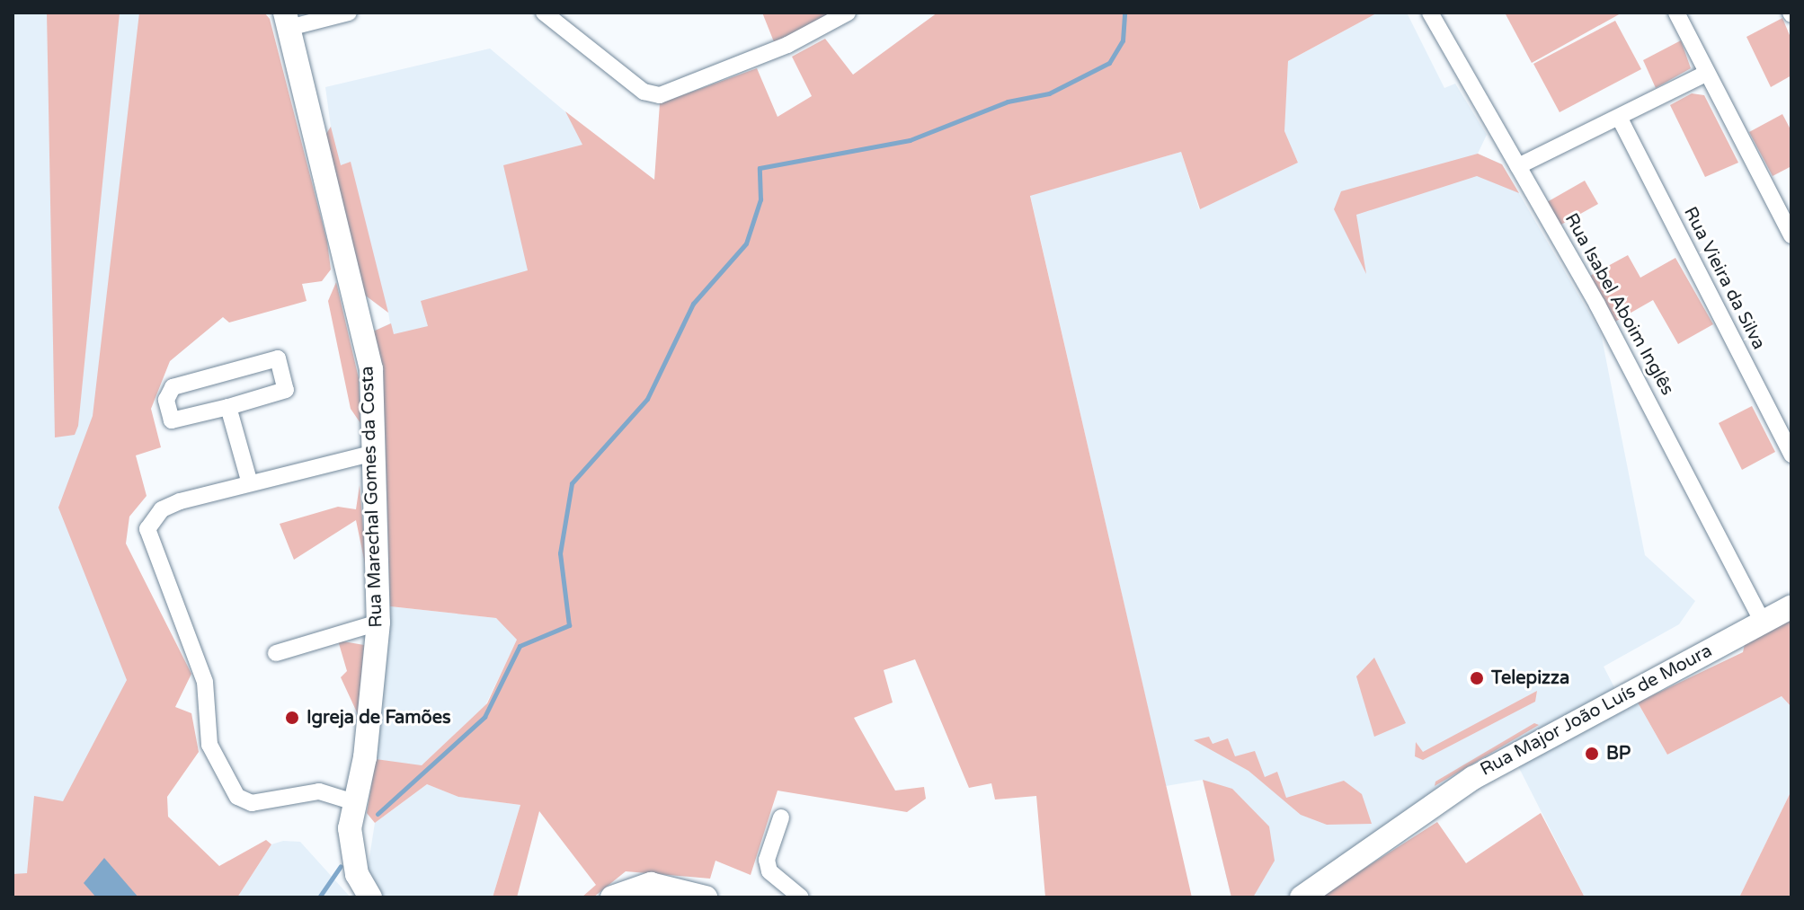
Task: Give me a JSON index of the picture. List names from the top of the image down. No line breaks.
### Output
{"streets":{"main road":["Rua Marechal Gomes da Costa","Rua Major João Luís de Moura"],"street":["Rua Vieira da Silva","Rua Isabel Aboim Inglês"]},"crossings":[["Rua Isabel Aboim Inglês","Rua Major João Luís de Moura"]],"places":["Telepizza","Igreja de Famões","BP"]}
